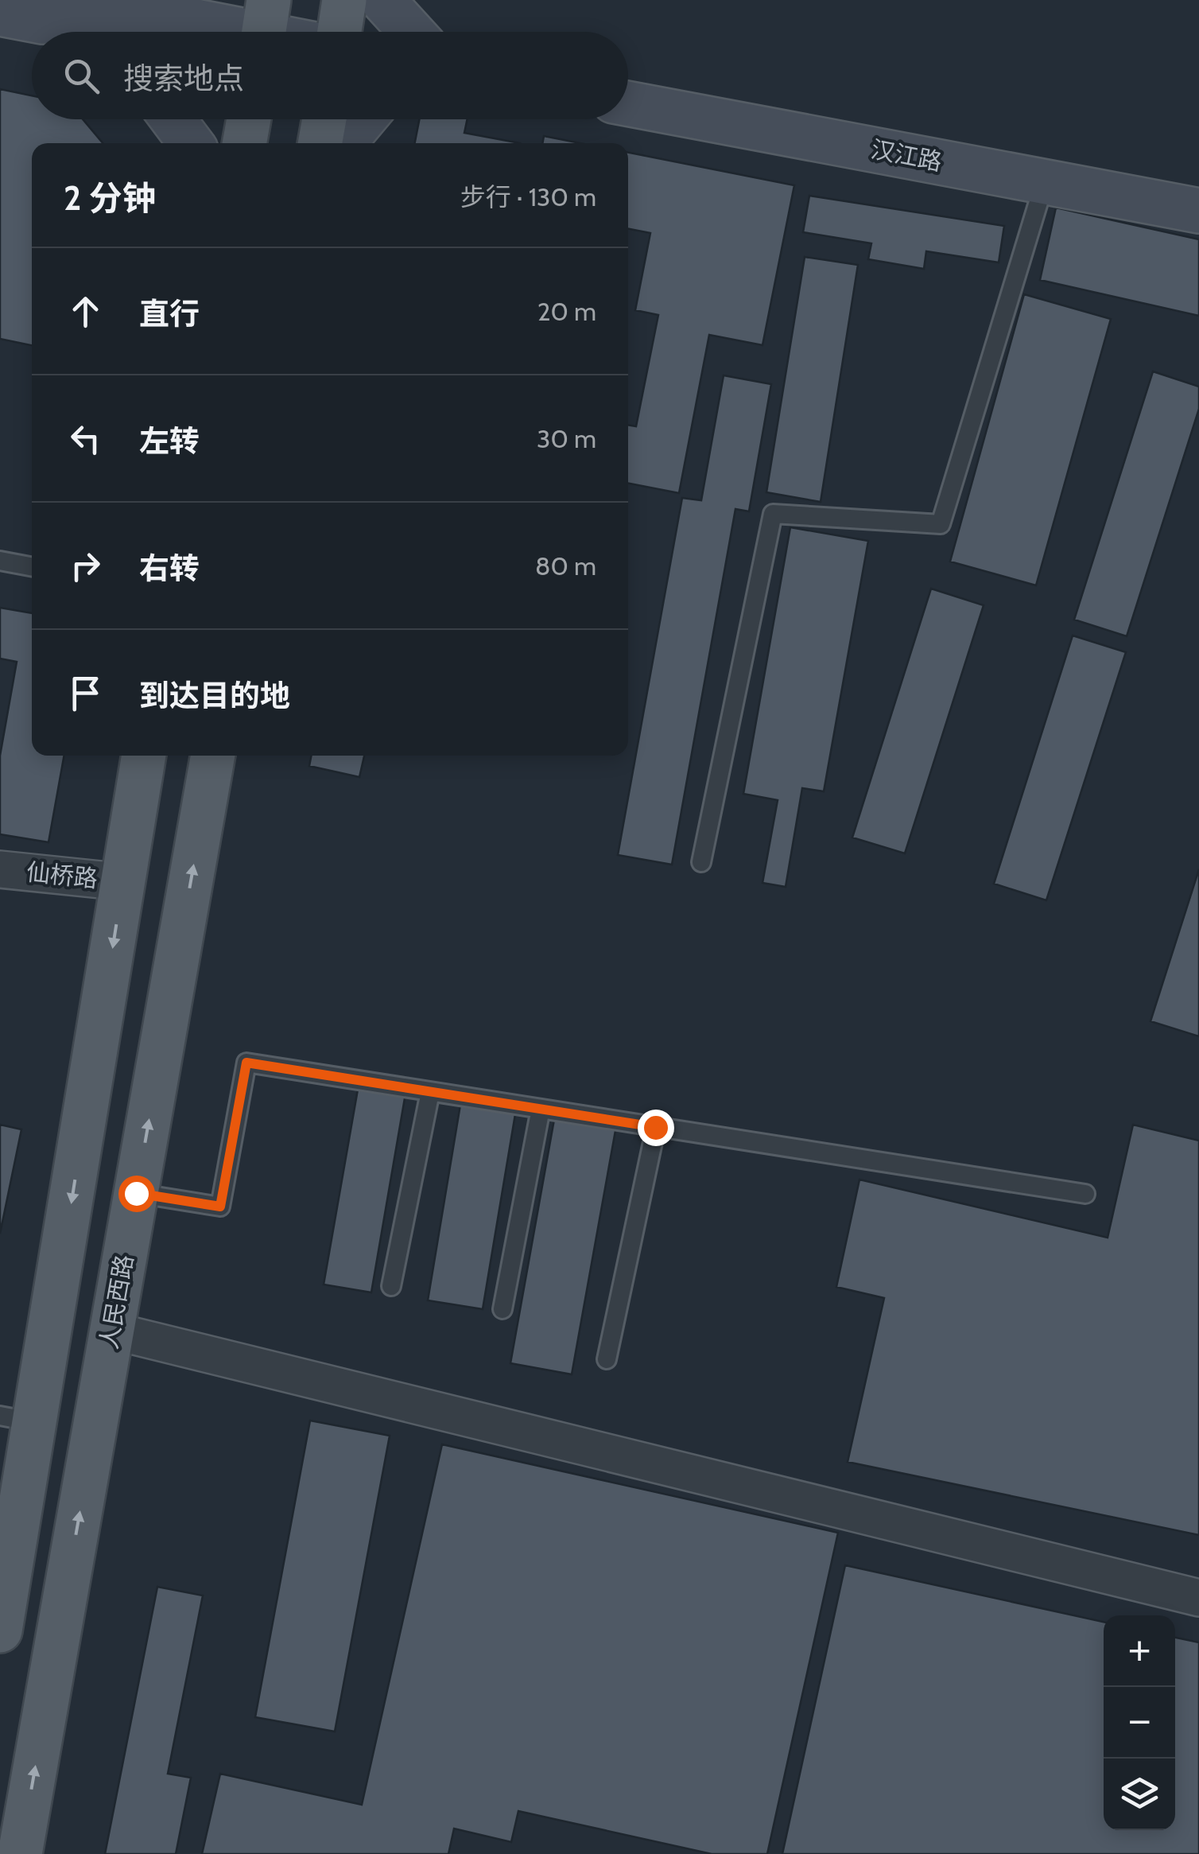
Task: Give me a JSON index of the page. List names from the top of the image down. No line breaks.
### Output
{"streets":{"main road":["汉江路","人民西路"],"street":["仙桥路"]},"page":{"search":"搜索地点","heading":["2 分钟","步行 · 130 m"],"list":[["直行","20 m"],["左转","30 m"],["右转","80 m"],"到达目的地"],"map_buttons":["+","−"]}}
